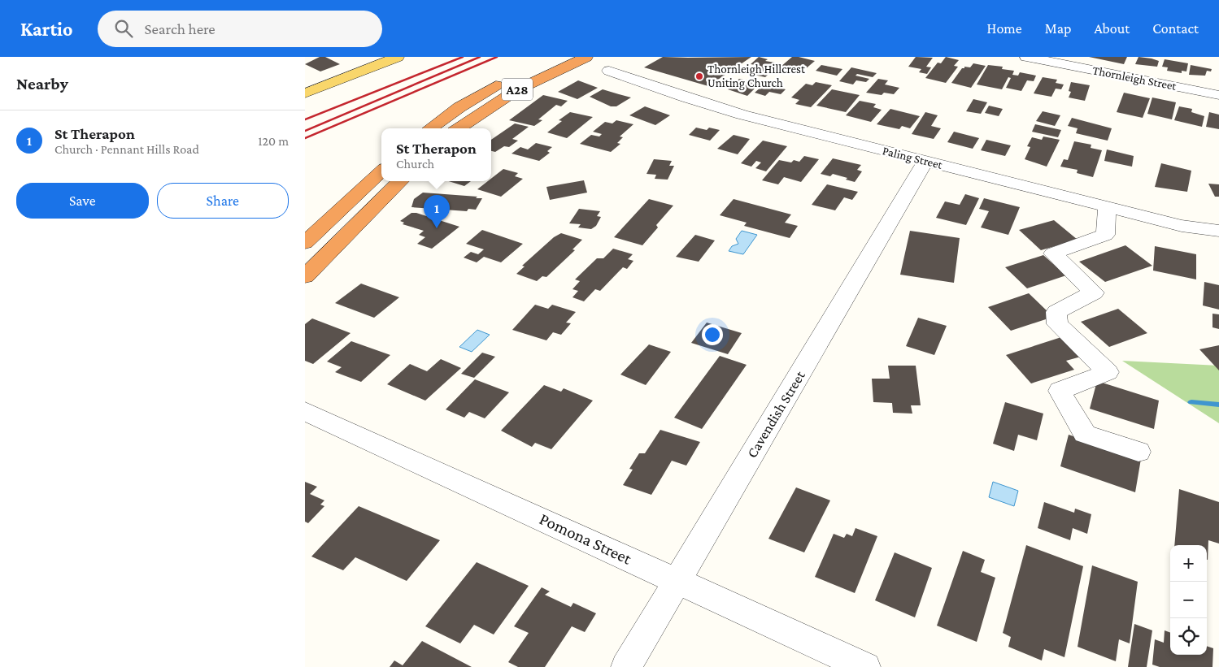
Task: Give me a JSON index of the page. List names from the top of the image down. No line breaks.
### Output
{"streets":{"highway":["A28"],"street":["Thornleigh Street","Paling Street","Cavendish Street","Pomona Street"]},"crossings":[["Paling Street","Cavendish Street"],["Cavendish Street","Pomona Street"]],"places":["Thornleigh Hillcrest Uniting Church"],"page":{"header":"Kartio","search":"Search here","nav":["Home","Map","About","Contact"],"heading":"Nearby","list":[{"mark":"1","name":"St Therapon","note":"Church · Pennant Hills Road","value":"120 m"}],"popup":["St Therapon","Church"],"buttons":["Save","Share"],"pins":"1","map_buttons":["+","−"]}}
